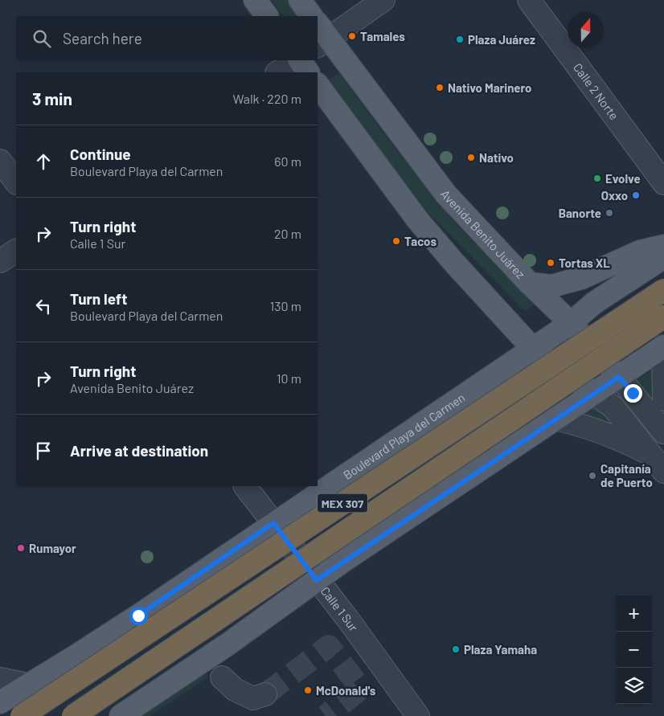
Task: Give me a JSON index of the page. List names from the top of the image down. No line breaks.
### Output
{"streets":{"highway":["MEX 307"],"main road":["Avenida Benito Juárez","Boulevard Playa del Carmen"],"street":["Calle 2 Norte","Calle 1 Sur"]},"crossings":[["Avenida Benito Juárez","Boulevard Playa del Carmen"],["Boulevard Playa del Carmen","Calle 1 Sur"]],"places":["Tamales","Plaza Juárez","Nativo Marinero","Nativo","Evolve","Oxxo","Banorte","Tacos","Tortas XL","Capitanía de Puerto","Rumayor","Plaza Yamaha","McDonald's"],"north":"top","page":{"search":"Search here","heading":["3 min","Walk · 220 m"],"list":[["Continue","Boulevard Playa del Carmen","60 m"],["Turn right","Calle 1 Sur","20 m"],["Turn left","Boulevard Playa del Carmen","130 m"],["Turn right","Avenida Benito Juárez","10 m"],"Arrive at destination"],"map_buttons":["+","−"]}}
